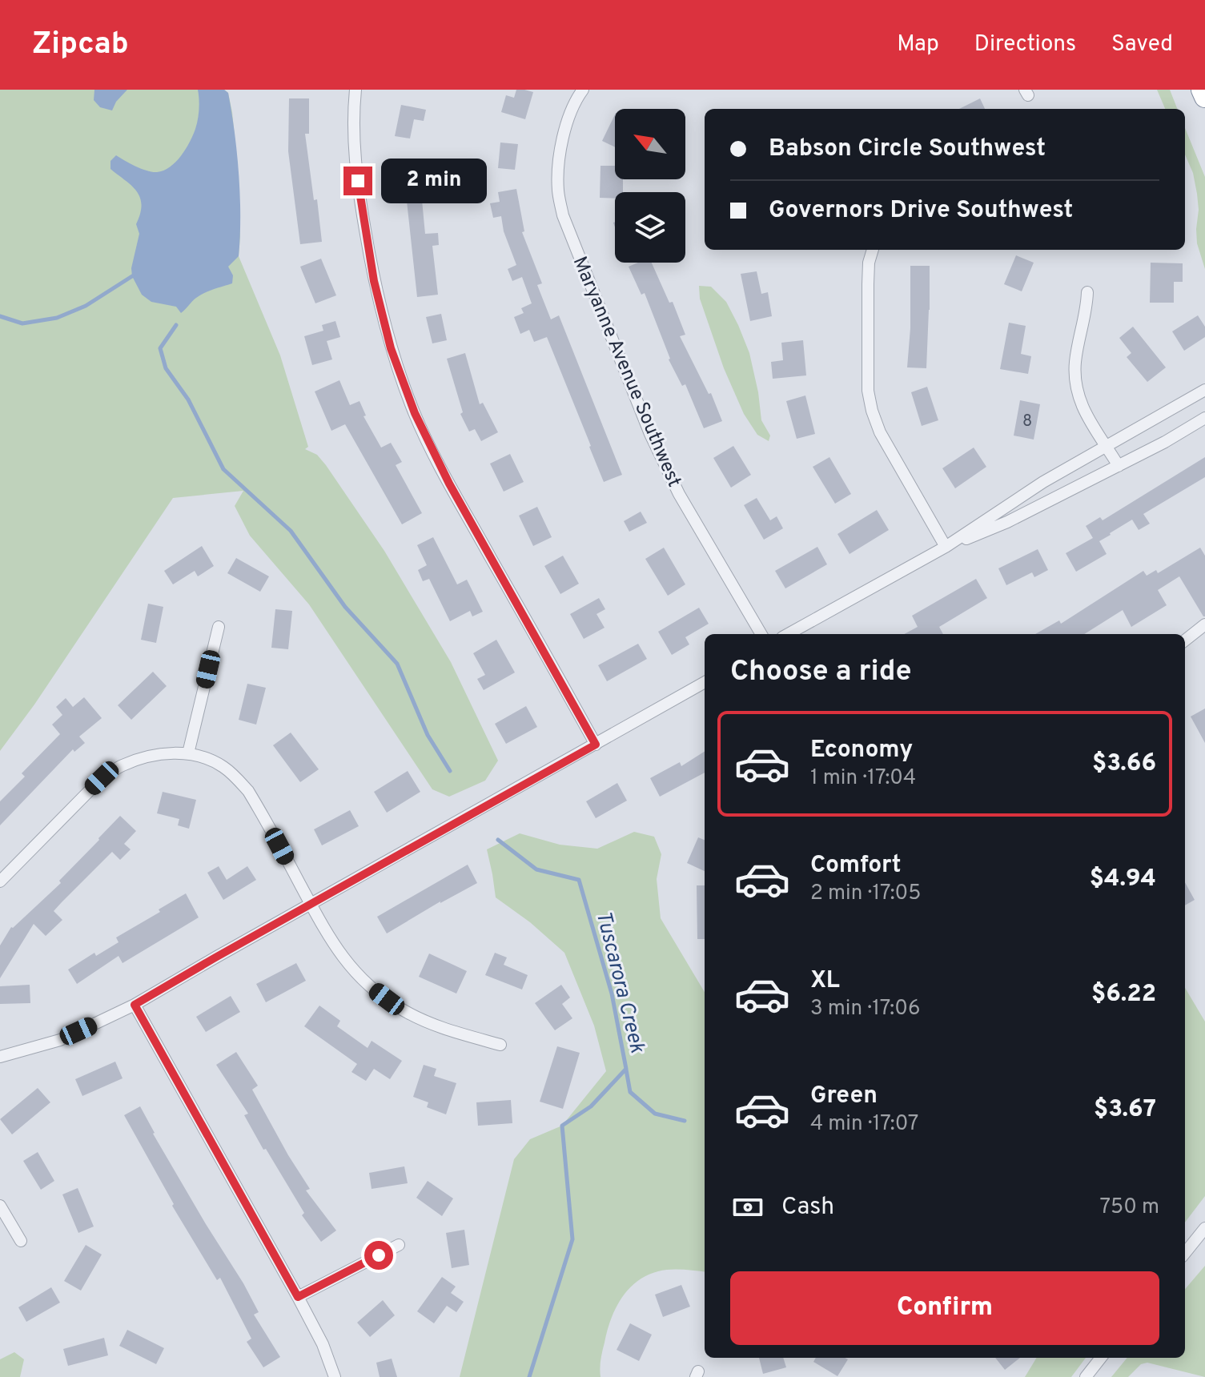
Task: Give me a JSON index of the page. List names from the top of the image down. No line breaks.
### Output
{"streets":{"street":["Maryanne Avenue Southwest"]},"water":["Tuscarora Creek"],"house_numbers":["8"],"north":"top left","page":{"header":"Zipcab","nav":["Map","Directions","Saved"],"banner":["Babson Circle Southwest","Governors Drive Southwest"],"bubble":"2 min","heading":"Choose a ride","list":[{"name":"Economy","note":"1 min · 17:04","value":"$3.66"},{"name":"Comfort","note":"2 min · 17:05","value":"$4.94"},{"name":"XL","note":"3 min · 17:06","value":"$6.22"},{"name":"Green","note":"4 min · 17:07","value":"$3.67"}],"pay":["Cash","750 m"],"buttons":"Confirm"}}
